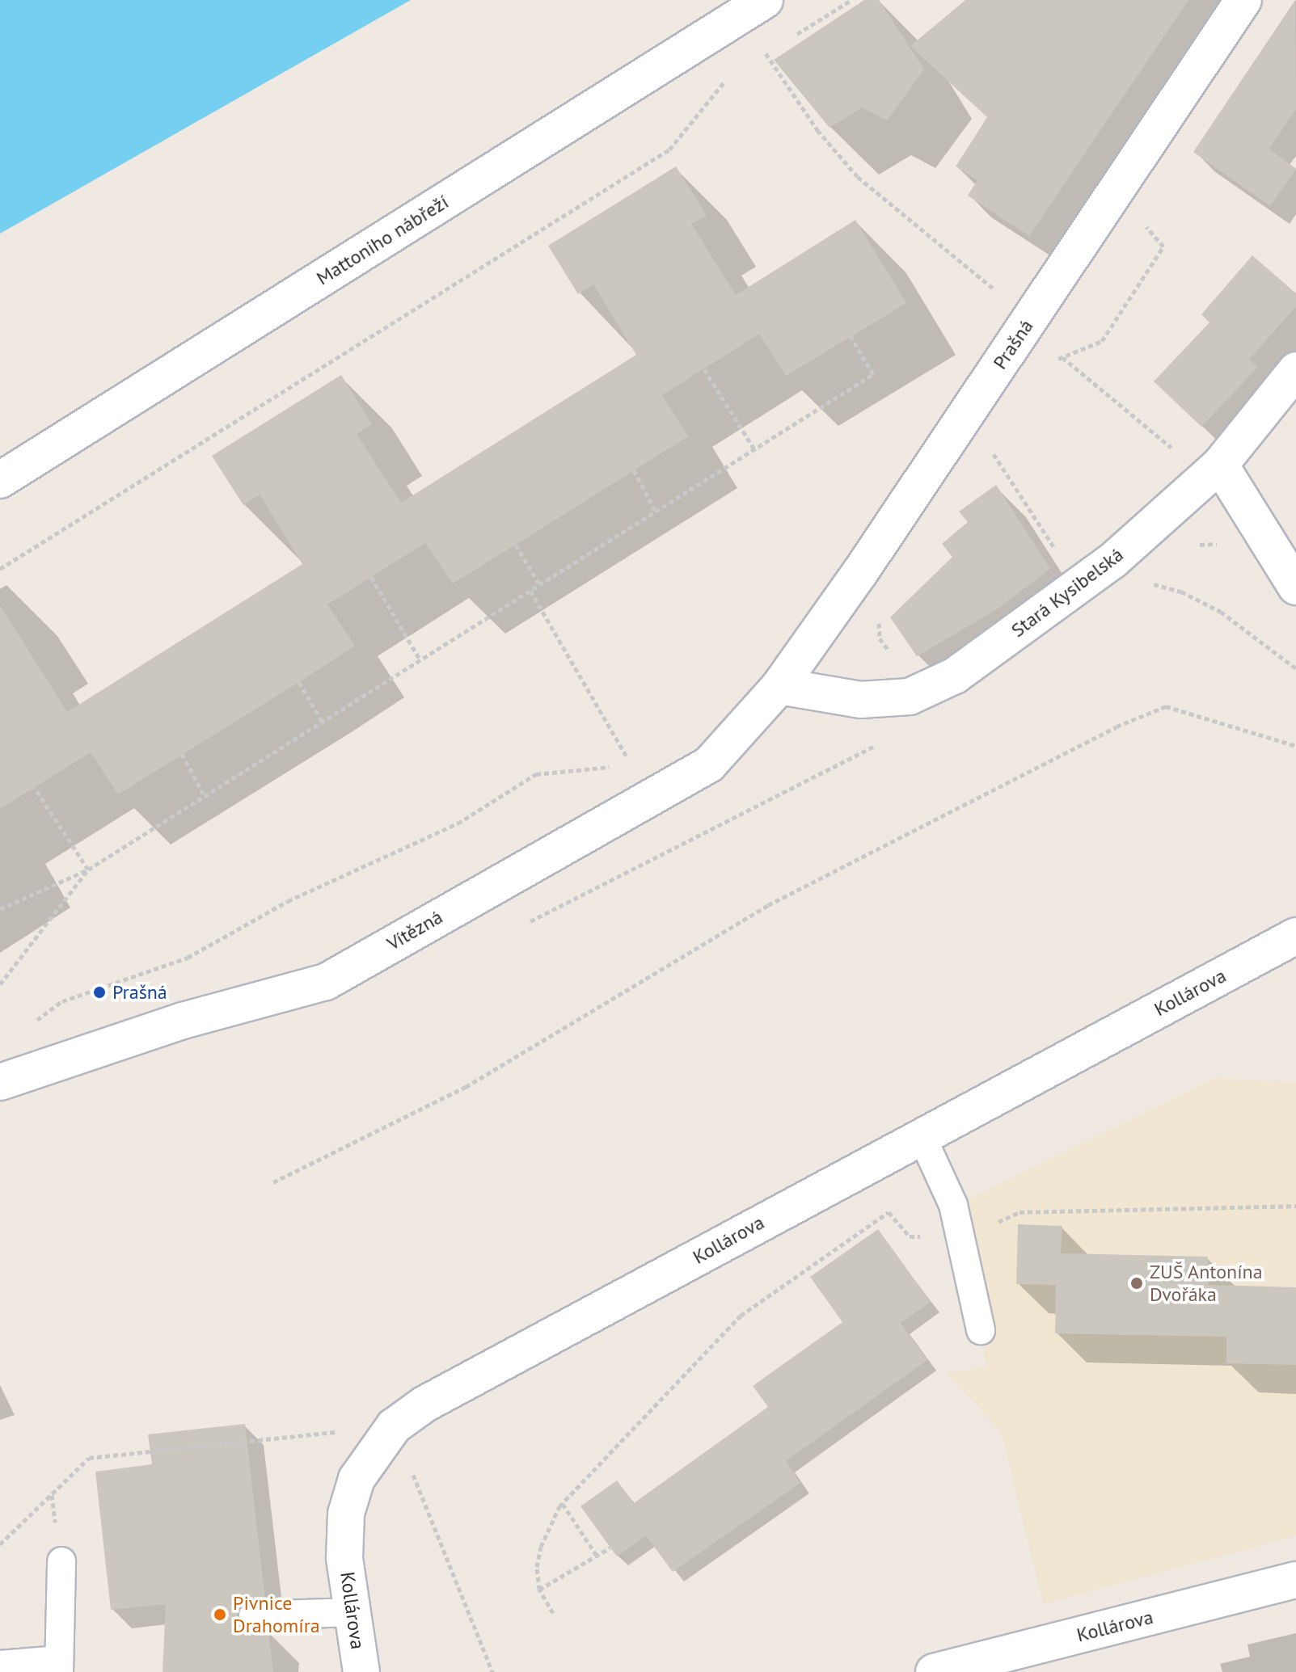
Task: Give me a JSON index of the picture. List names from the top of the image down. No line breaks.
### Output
{"streets":{"street":["Mattoniho nábřeží","Prašná","Stará Kysibelská","Vítězná","Kollárova"]},"crossings":[["Prašná","Stará Kysibelská"],["Prašná","Vítězná"],["Stará Kysibelská","Vítězná"]],"places":["Prašná","ZUŠ Antonína Dvořáka","Pivnice Drahomíra"]}
